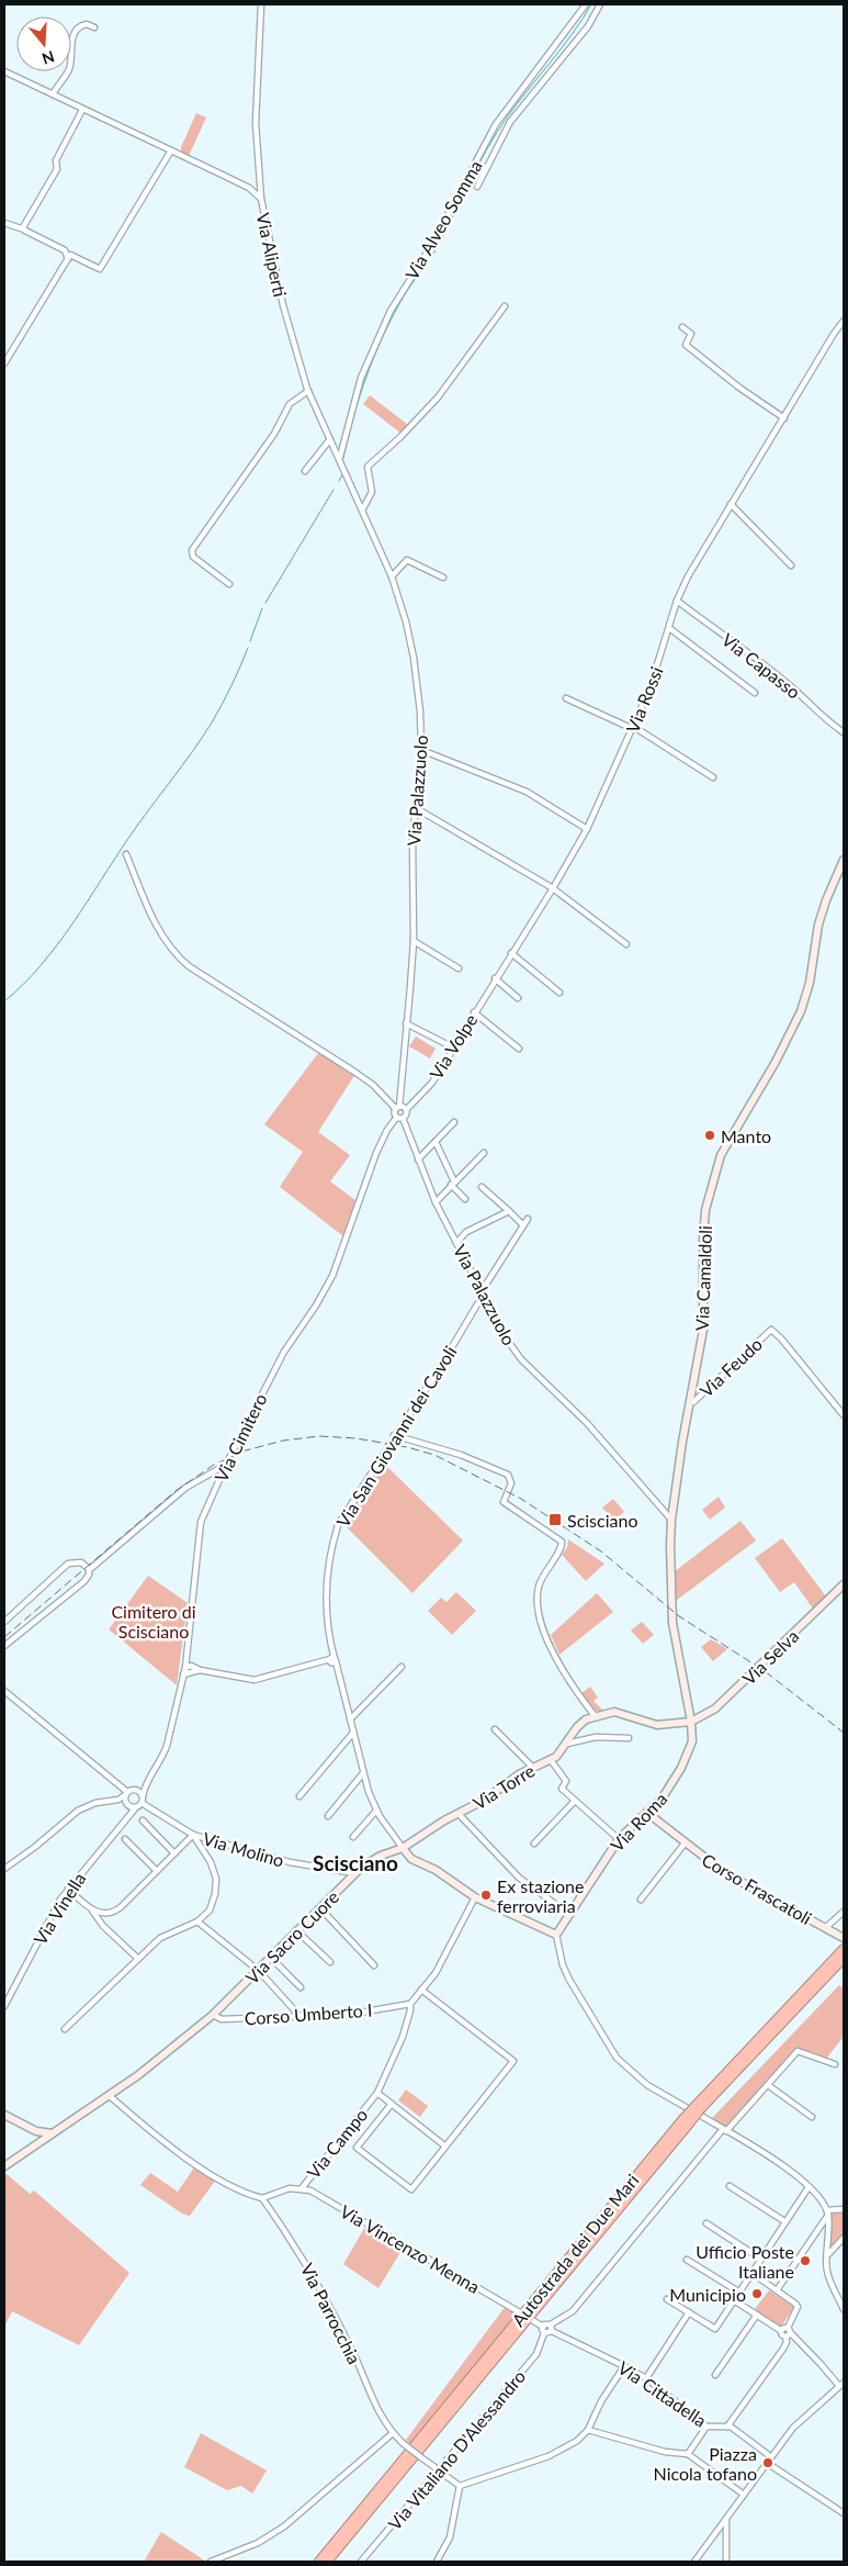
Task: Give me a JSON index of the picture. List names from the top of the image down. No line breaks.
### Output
{"streets":{"highway":["Autostrada dei Due Mari"],"street":["Via Alveo Somma","Via Aliperti","Via Capasso","Via Rossi","Via Palazzuolo","Via Volpe","Via Camaldoli","Via Feudo","Via San Giovanni dei Cavoli","Via Cimitero","Via Selva","Via Torre","Via Roma","Via Molino","Corso Frascatoli","Via Vinella","Via Sacro Cuore","Corso Umberto I","Via Campo","Via Vincenzo Menna","Via Parrocchia","Via Cittadella","Via Vitaliano D'Alessandro"]},"crossings":[["Via Alveo Somma","Via Aliperti"],["Via Aliperti","Via Palazzuolo"],["Via Capasso","Via Rossi"],["Via Rossi","Via Volpe"],["Via Palazzuolo","Via Camaldoli"],["Via Palazzuolo","Via San Giovanni dei Cavoli"],["Via Palazzuolo","Via Cimitero"],["Via Volpe","Via Cimitero"],["Via Camaldoli","Via Feudo"],["Via Camaldoli","Via Selva"],["Via Camaldoli","Via Roma"],["Via San Giovanni dei Cavoli","Via Torre"],["Via San Giovanni dei Cavoli","Via Sacro Cuore"],["Via Selva","Via Roma"],["Via Torre","Via Sacro Cuore"],["Via Roma","Corso Frascatoli"],["Via Molino","Via Vinella"],["Via Molino","Via Sacro Cuore"],["Via Sacro Cuore","Corso Umberto I"],["Corso Umberto I","Via Campo"],["Via Campo","Via Vincenzo Menna"],["Via Campo","Via Parrocchia"]],"districts":["Scisciano"],"parks":["Cimitero di Scisciano"],"places":{"other":["Manto","Ex stazione ferroviaria","Ufficio Poste Italiane","Municipio","Piazza Nicola tofano"],"transit":["Scisciano"]},"north":"bottom"}
